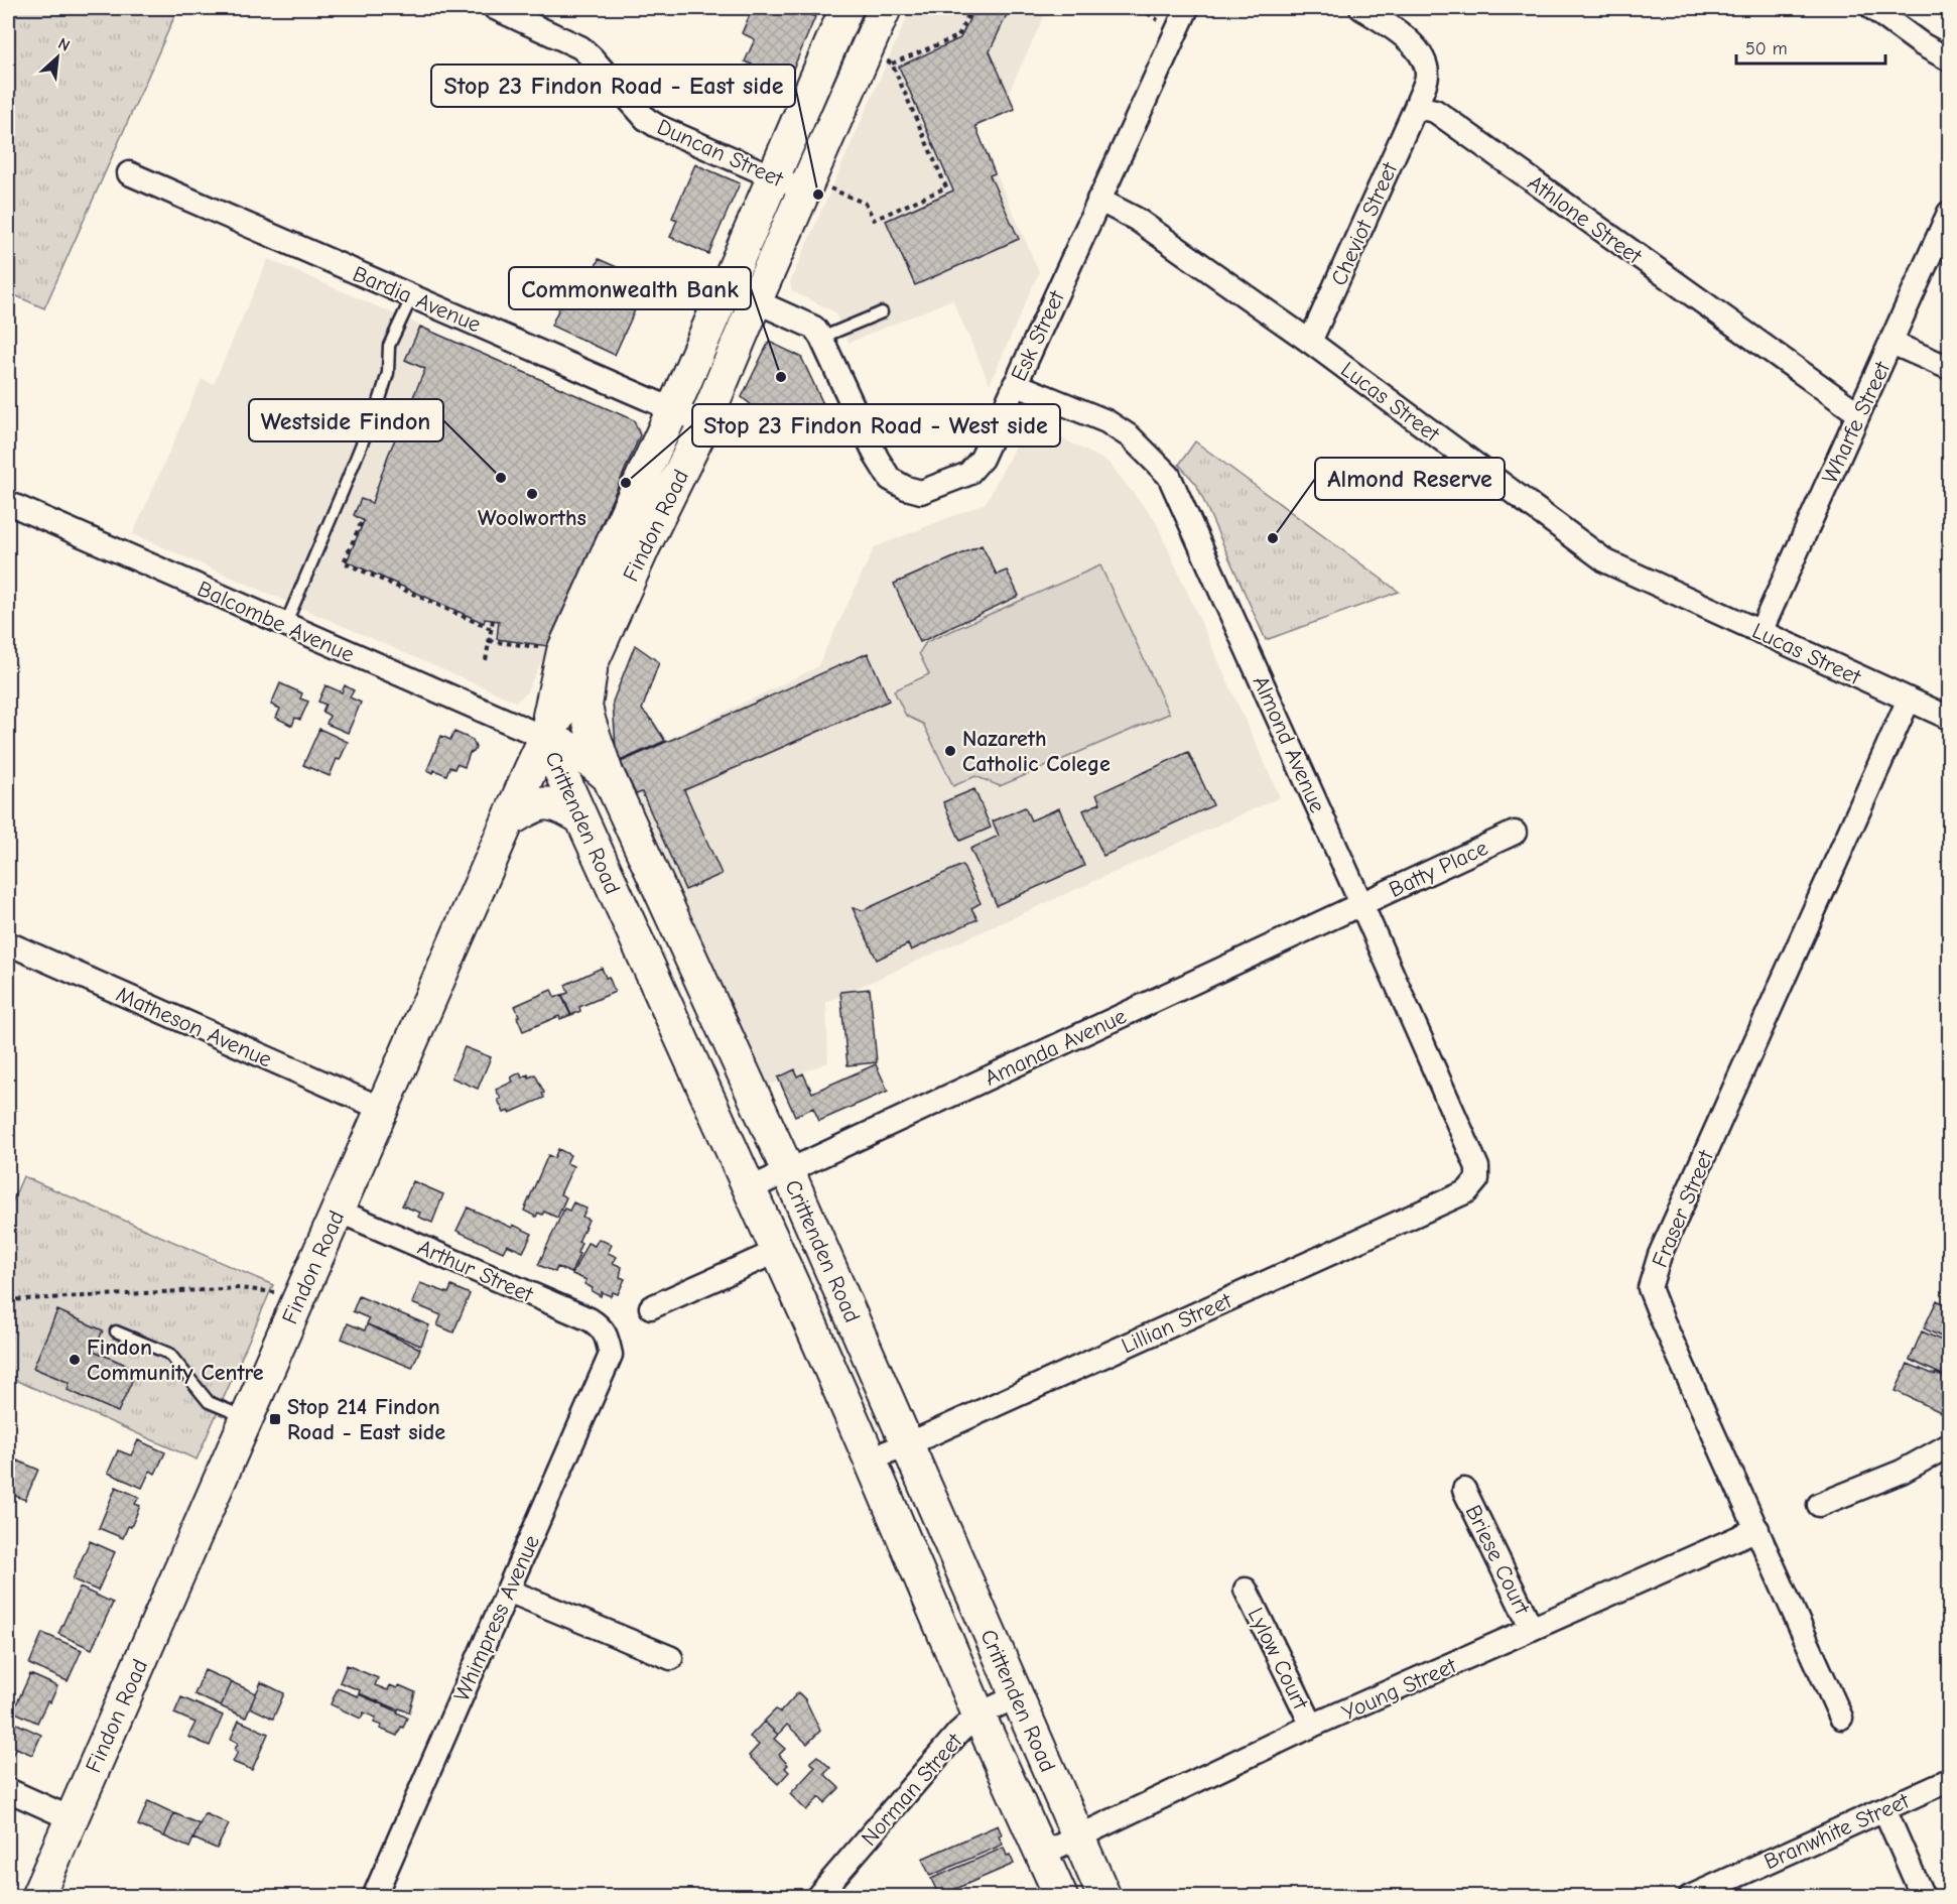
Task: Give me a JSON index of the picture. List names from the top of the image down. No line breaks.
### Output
{"streets":{"main road":["Findon Road","Crittenden Road"],"street":["Duncan Street","Athlone Street","Cheviot Street","Bardia Avenue","Esk Street","Lucas Street","Wharfe Street","Balcombe Avenue","Almond Avenue","Batty Place","Matheson Avenue","Amanda Avenue","Fraser Street","Arthur Street","Lillian Street","Briese Court","Whimpress Avenue","Lylow Court","Young Street","Norman Street","Branwhite Street"]},"crossings":[["Duncan Street","Findon Road"],["Athlone Street","Cheviot Street"],["Athlone Street","Wharfe Street"],["Cheviot Street","Lucas Street"],["Bardia Avenue","Findon Road"],["Esk Street","Lucas Street"],["Esk Street","Findon Road"],["Esk Street","Almond Avenue"],["Lucas Street","Wharfe Street"],["Lucas Street","Fraser Street"],["Findon Road","Balcombe Avenue"],["Findon Road","Crittenden Road"],["Findon Road","Matheson Avenue"],["Findon Road","Arthur Street"],["Balcombe Avenue","Crittenden Road"],["Almond Avenue","Batty Place"],["Almond Avenue","Amanda Avenue"],["Almond Avenue","Lillian Street"],["Crittenden Road","Amanda Avenue"],["Crittenden Road","Lillian Street"],["Crittenden Road","Young Street"],["Crittenden Road","Norman Street"],["Batty Place","Amanda Avenue"],["Fraser Street","Young Street"],["Arthur Street","Whimpress Avenue"],["Briese Court","Young Street"],["Lylow Court","Young Street"]],"places":{"other":["Stop 23 Findon Road - East side","Commonwealth Bank","Westside Findon","Stop 23 Findon Road - West side","Woolworths","Almond Reserve","Nazareth Catholic Colege","Findon Community Centre"],"transit":["Stop 214 Findon Road - East side"]},"scale_bar":"50 m","north":"top right"}
